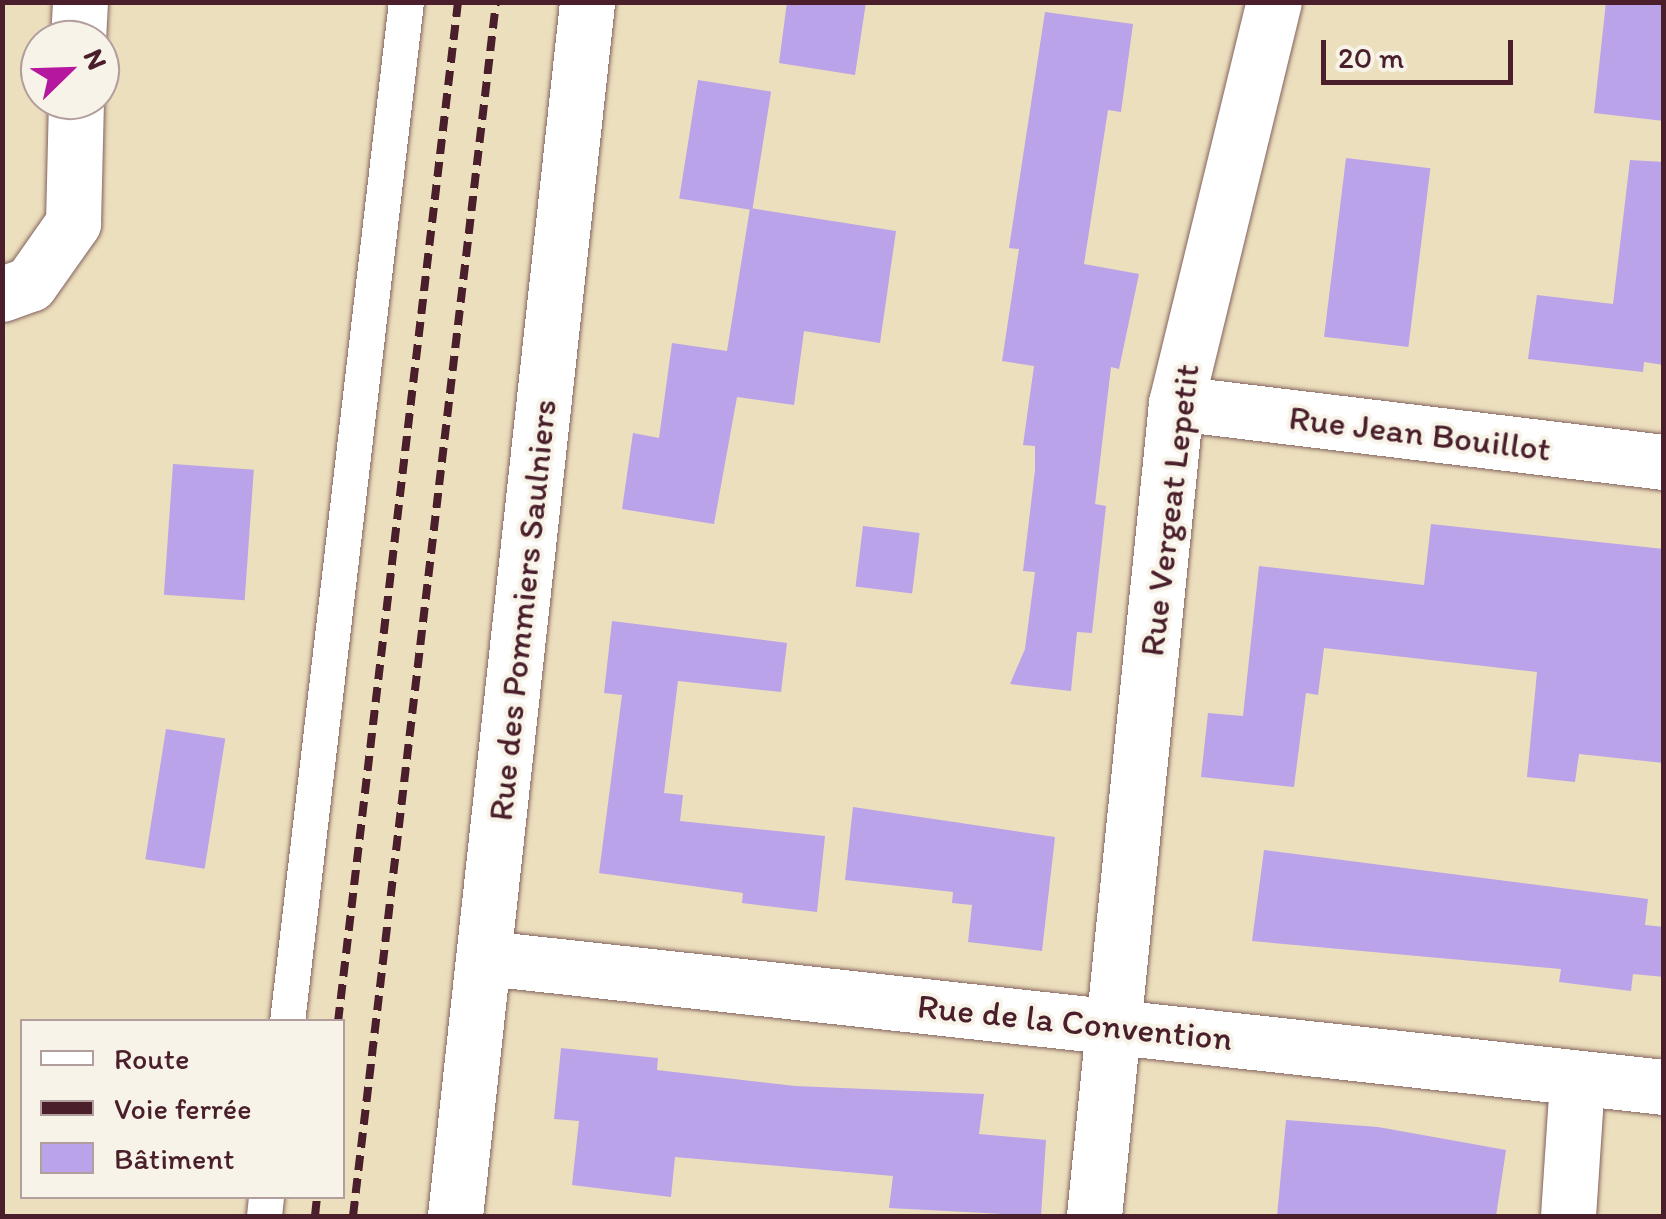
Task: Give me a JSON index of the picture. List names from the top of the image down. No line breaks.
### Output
{"streets":{"street":["Rue Jean Bouillot","Rue Vergeat Lepetit","Rue des Pommiers Saulniers","Rue de la Convention"]},"crossings":[["Rue Jean Bouillot","Rue Vergeat Lepetit"],["Rue Vergeat Lepetit","Rue de la Convention"],["Rue des Pommiers Saulniers","Rue de la Convention"]],"legend":["Route","Voie ferrée","Bâtiment"],"scale_bar":"20 m","north":"top right"}
